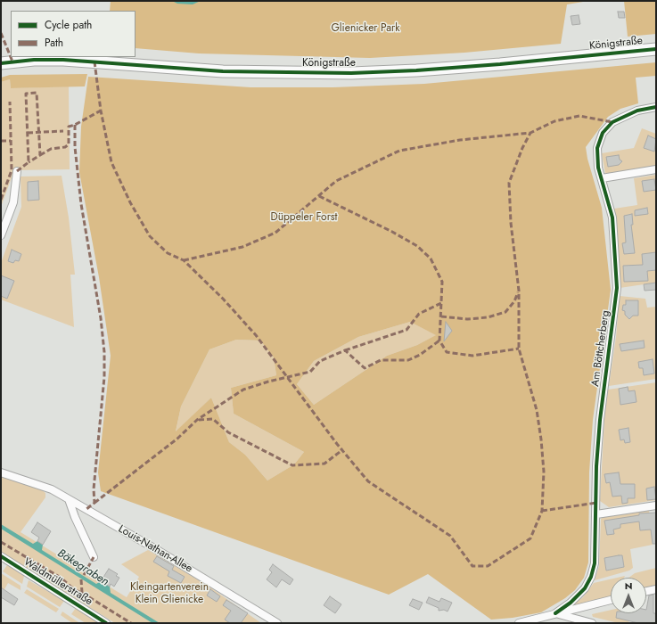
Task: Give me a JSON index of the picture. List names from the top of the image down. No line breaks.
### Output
{"streets":{"main road":["Königstraße"],"street":["Am Böttcherberg","Louis-Nathan-Allee","Waldmüllerstraße"]},"water":["Bäkegraben"],"parks":["Glienicker Park","Düppeler Forst","Kleingartenverein Klein Glienicke"],"legend":["Cycle path","Path"],"north":"top"}
